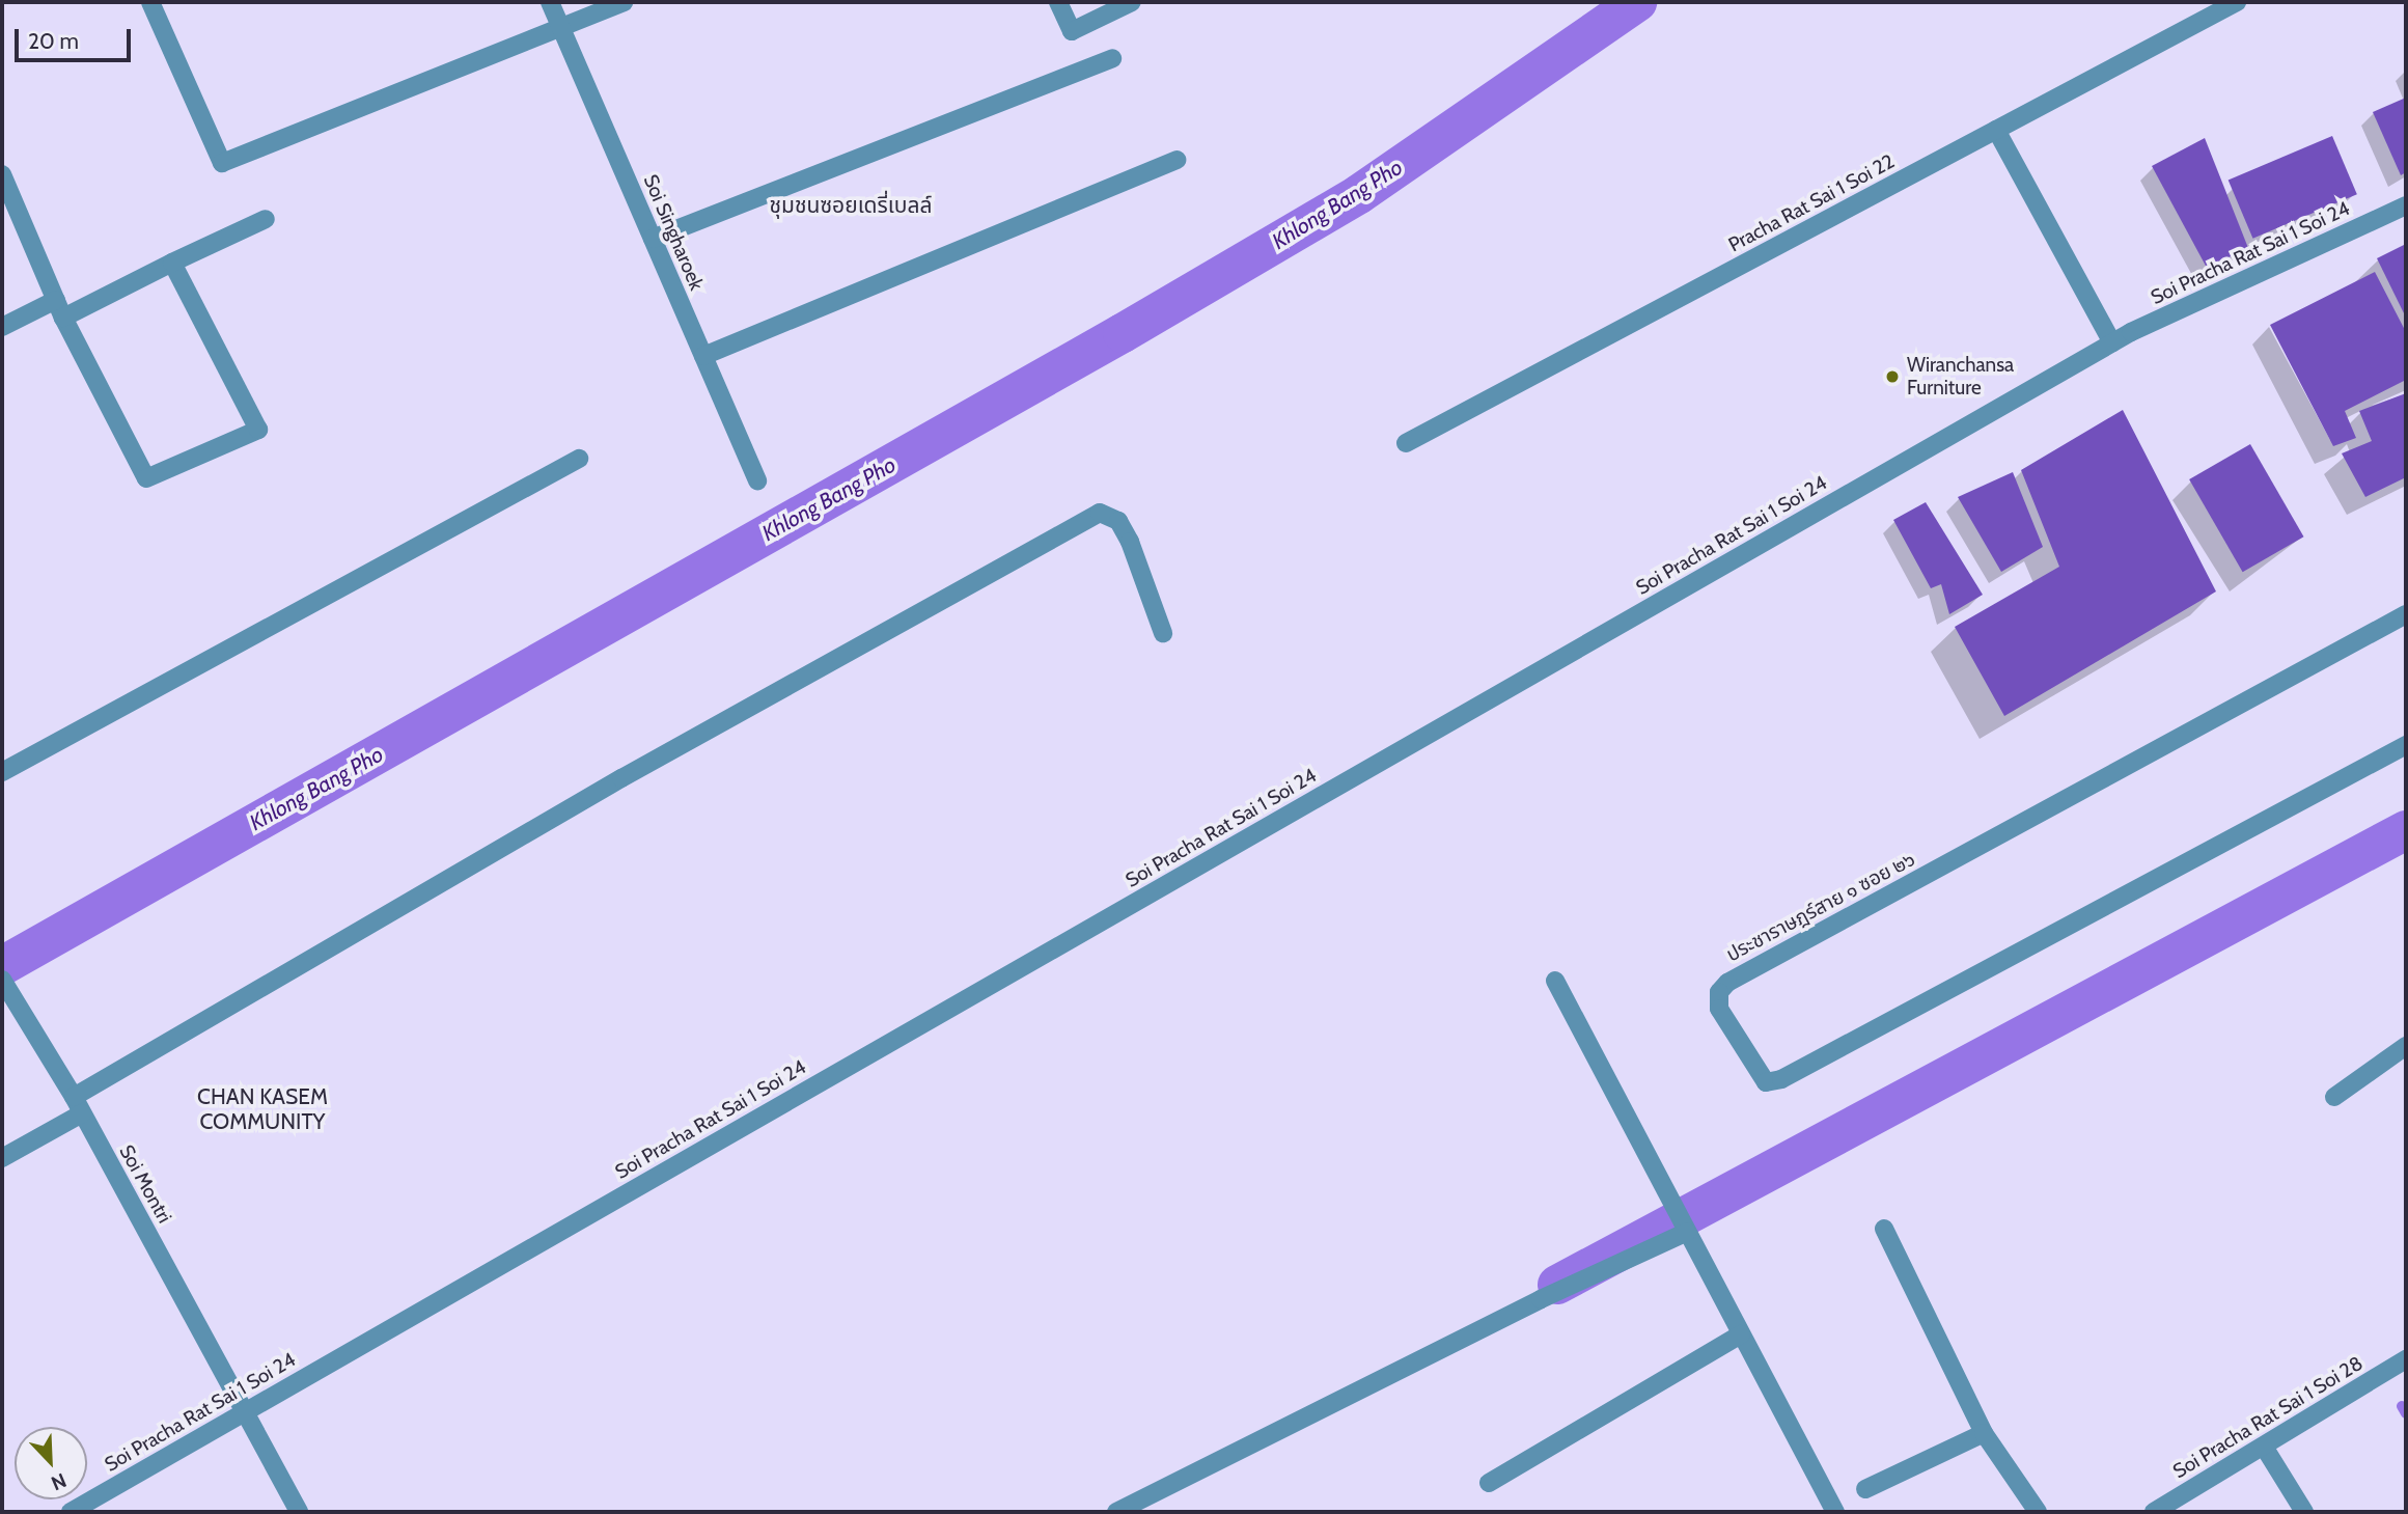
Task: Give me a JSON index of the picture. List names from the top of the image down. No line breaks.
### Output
{"streets":{"street":["Pracha Rat Sai 1 Soi 22","Soi Singharoek","Soi Pracha Rat Sai 1 Soi 24","ประชาราษฎร์สาย ๑ ซอย ๒๖","Soi Montri","Soi Pracha Rat Sai 1 Soi 28"]},"crossings":[["Soi Pracha Rat Sai 1 Soi 24","Soi Montri"]],"districts":["ชุมชนซอยเดรี่เบลล์","CHAN KASEM COMMUNITY"],"water":["Khlong Bang Pho"],"places":["Wiranchansa Furniture"],"scale_bar":"20 m","north":"bottom right"}
